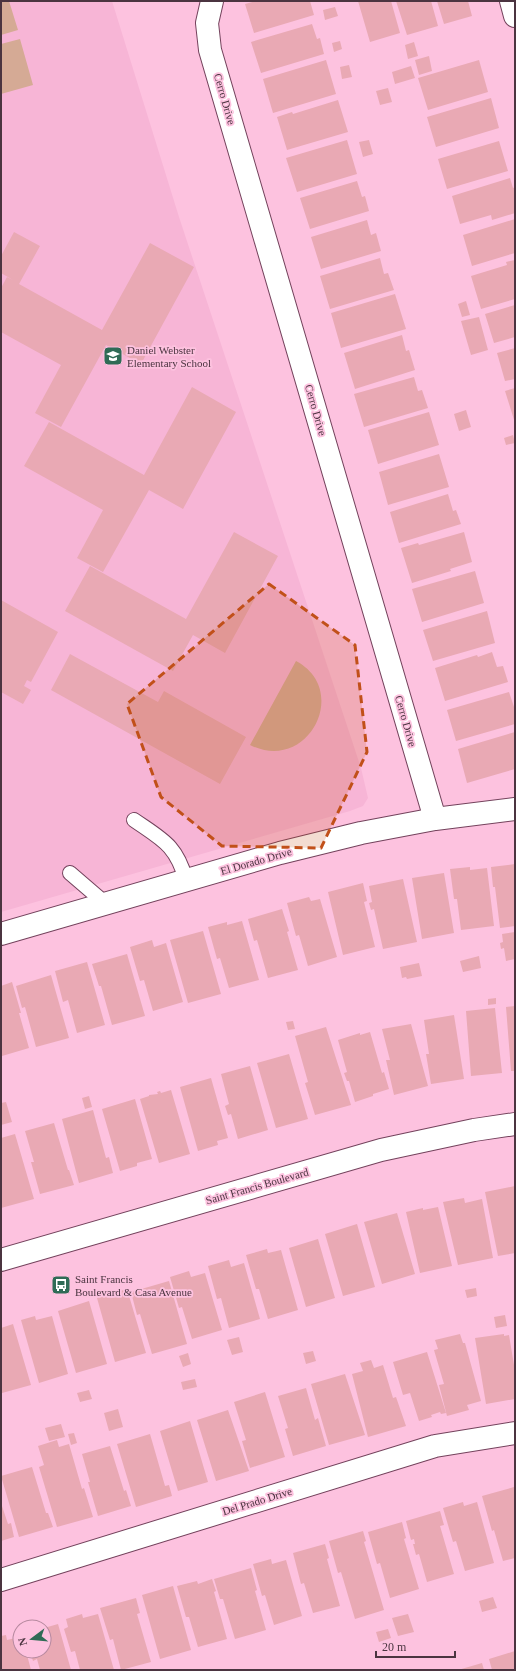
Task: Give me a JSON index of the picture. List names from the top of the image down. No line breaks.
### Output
{"streets":{"street":["Cerro Drive","El Dorado Drive","Saint Francis Boulevard","Del Prado Drive"]},"crossings":[["Cerro Drive","El Dorado Drive"]],"places":{"school or university":["Daniel Webster Elementary School"],"bus stop":["Saint Francis Boulevard & Casa Avenue"]},"scale_bar":"20 m","north":"left"}
